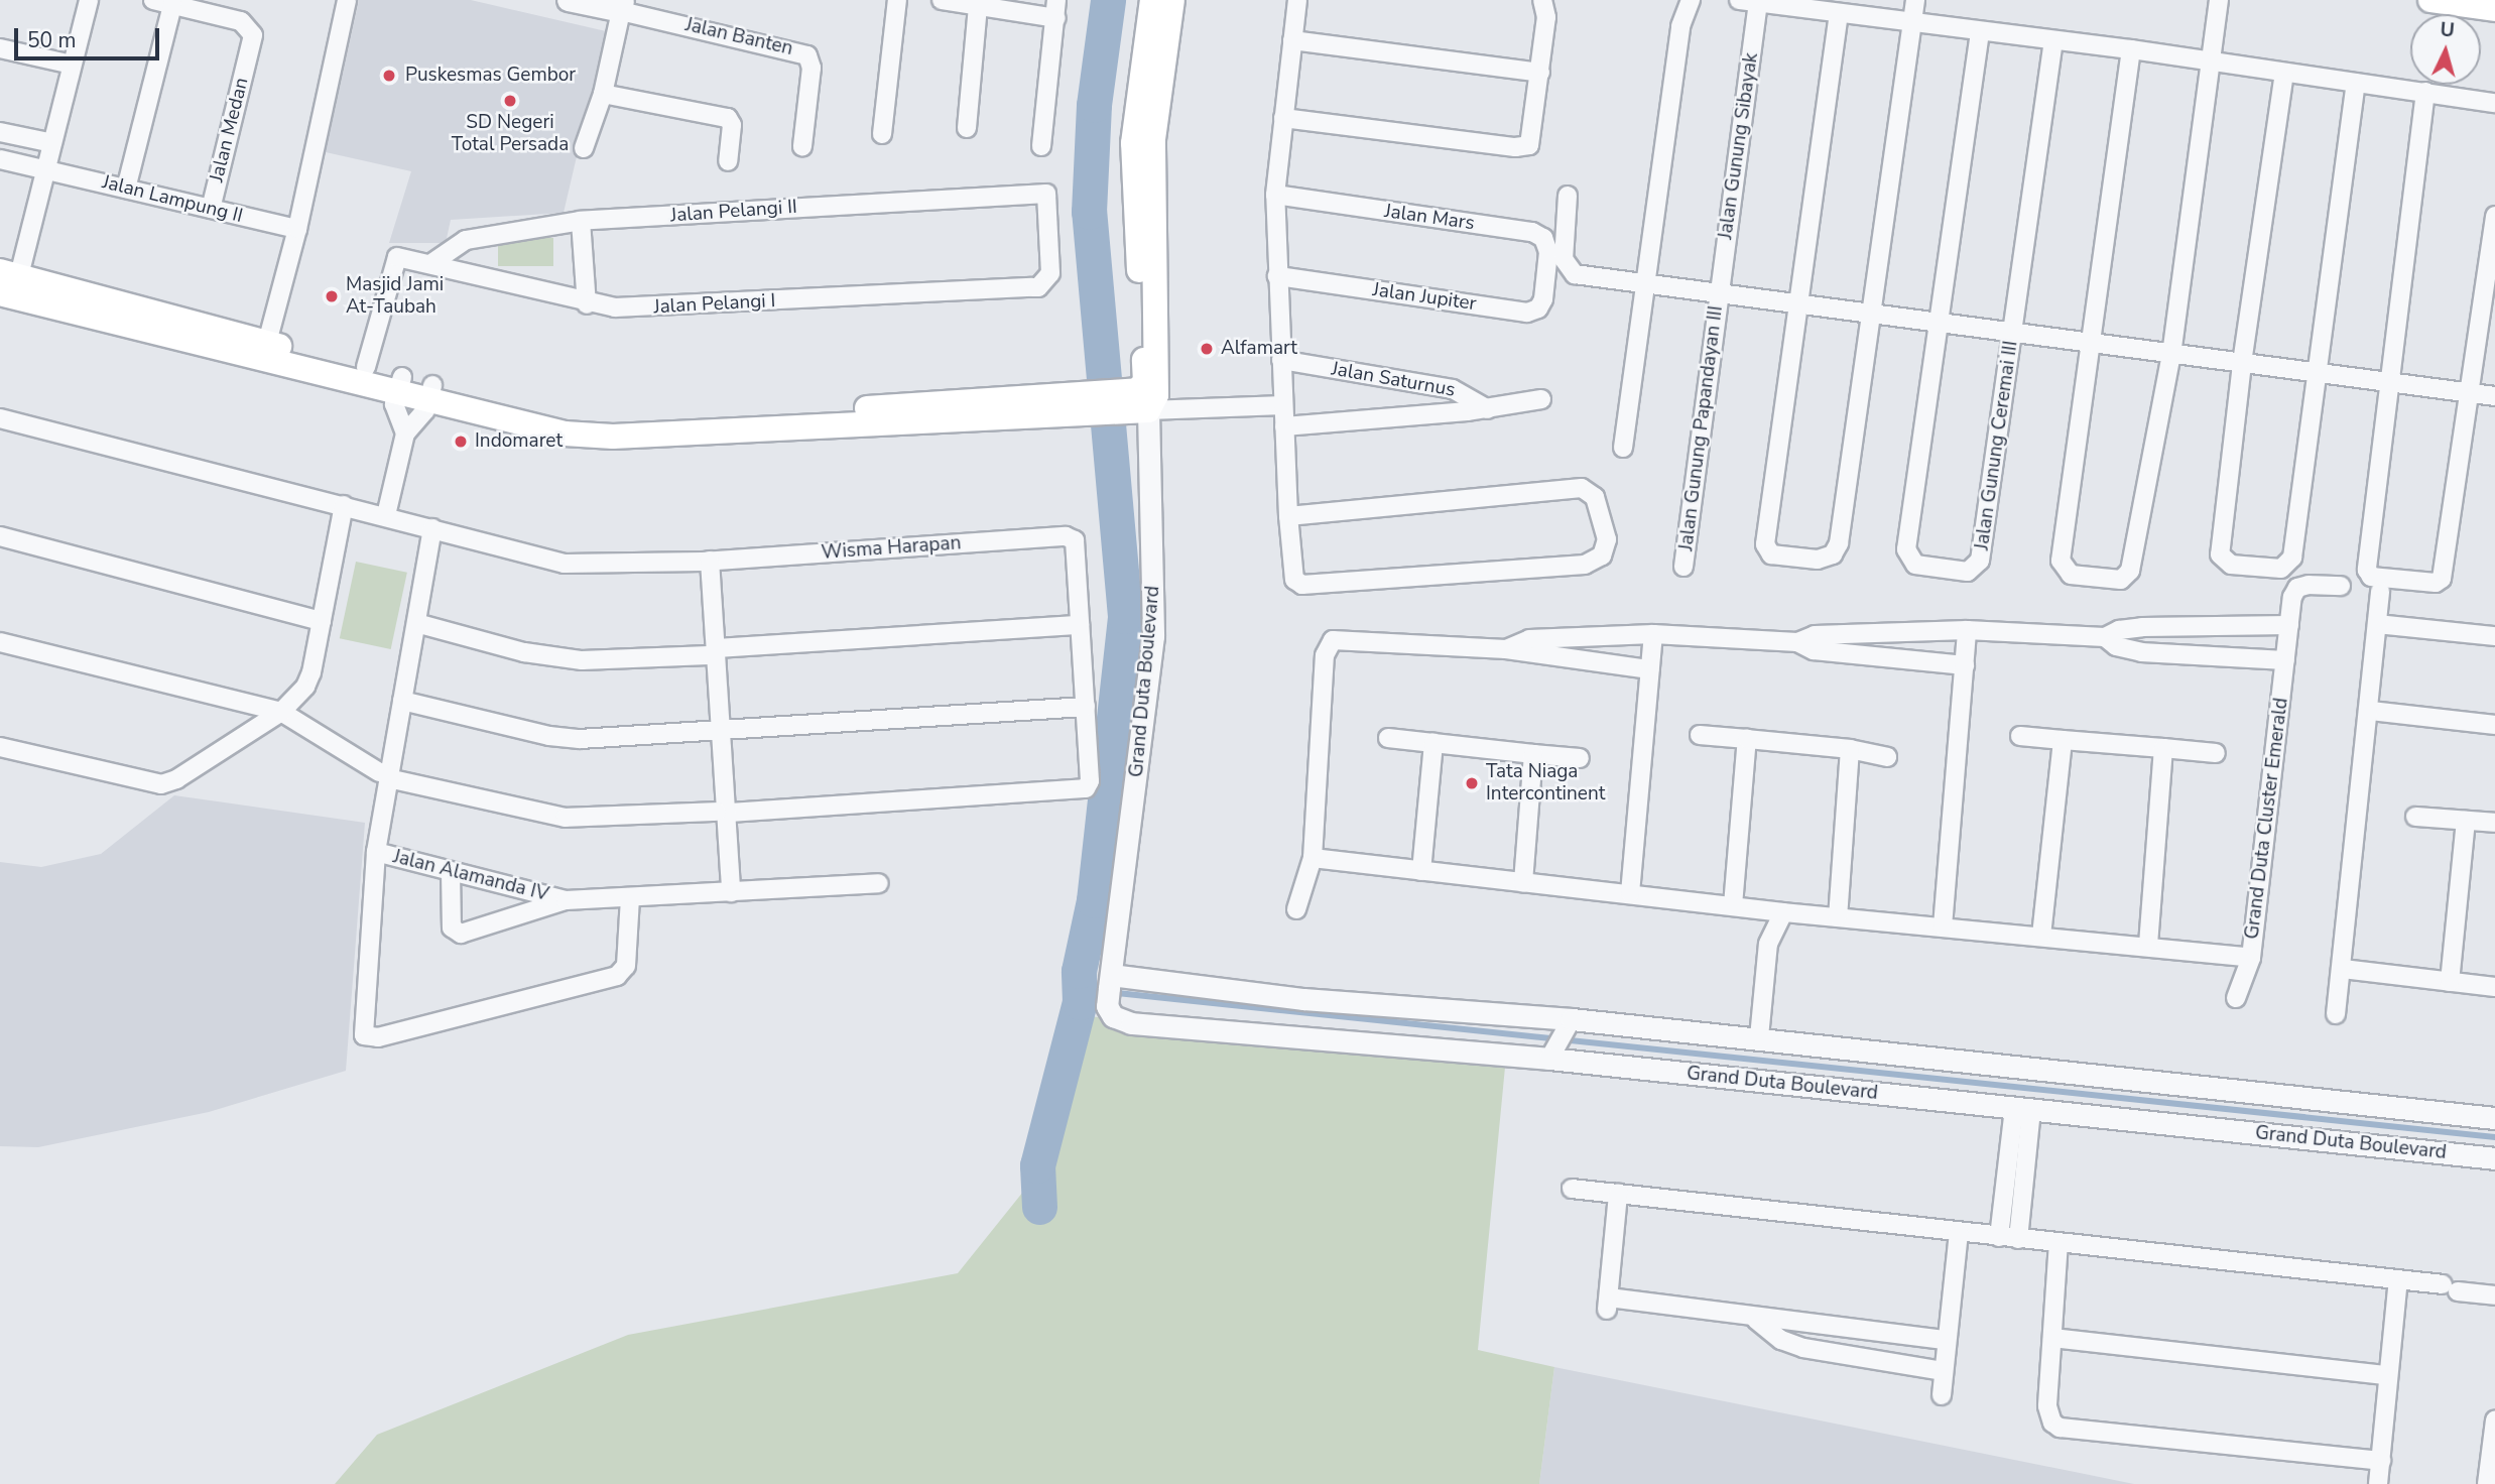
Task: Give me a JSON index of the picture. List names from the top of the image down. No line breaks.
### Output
{"streets":{"street":["Jalan Banten","Jalan Medan","Jalan Gunung Sibayak","Jalan Lampung II","Jalan Pelangi II","Jalan Mars","Jalan Jupiter","Jalan Pelangi I","Jalan Saturnus","Jalan Gunung Papandayan III","Jalan Gunung Ceremai III","Wisma Harapan","Grand Duta Boulevard","Grand Duta Cluster Emerald","Jalan Alamanda IV"]},"crossings":[["Jalan Medan","Jalan Lampung II"],["Jalan Gunung Sibayak","Jalan Gunung Papandayan III"],["Jalan Pelangi II","Jalan Pelangi I"],["Jalan Mars","Jalan Jupiter"]],"places":["Puskesmas Gembor","SD Negeri Total Persada","Masjid Jami At-Taubah","Alfamart","Indomaret","Tata Niaga Intercontinent"],"scale_bar":"50 m","north":"top"}
